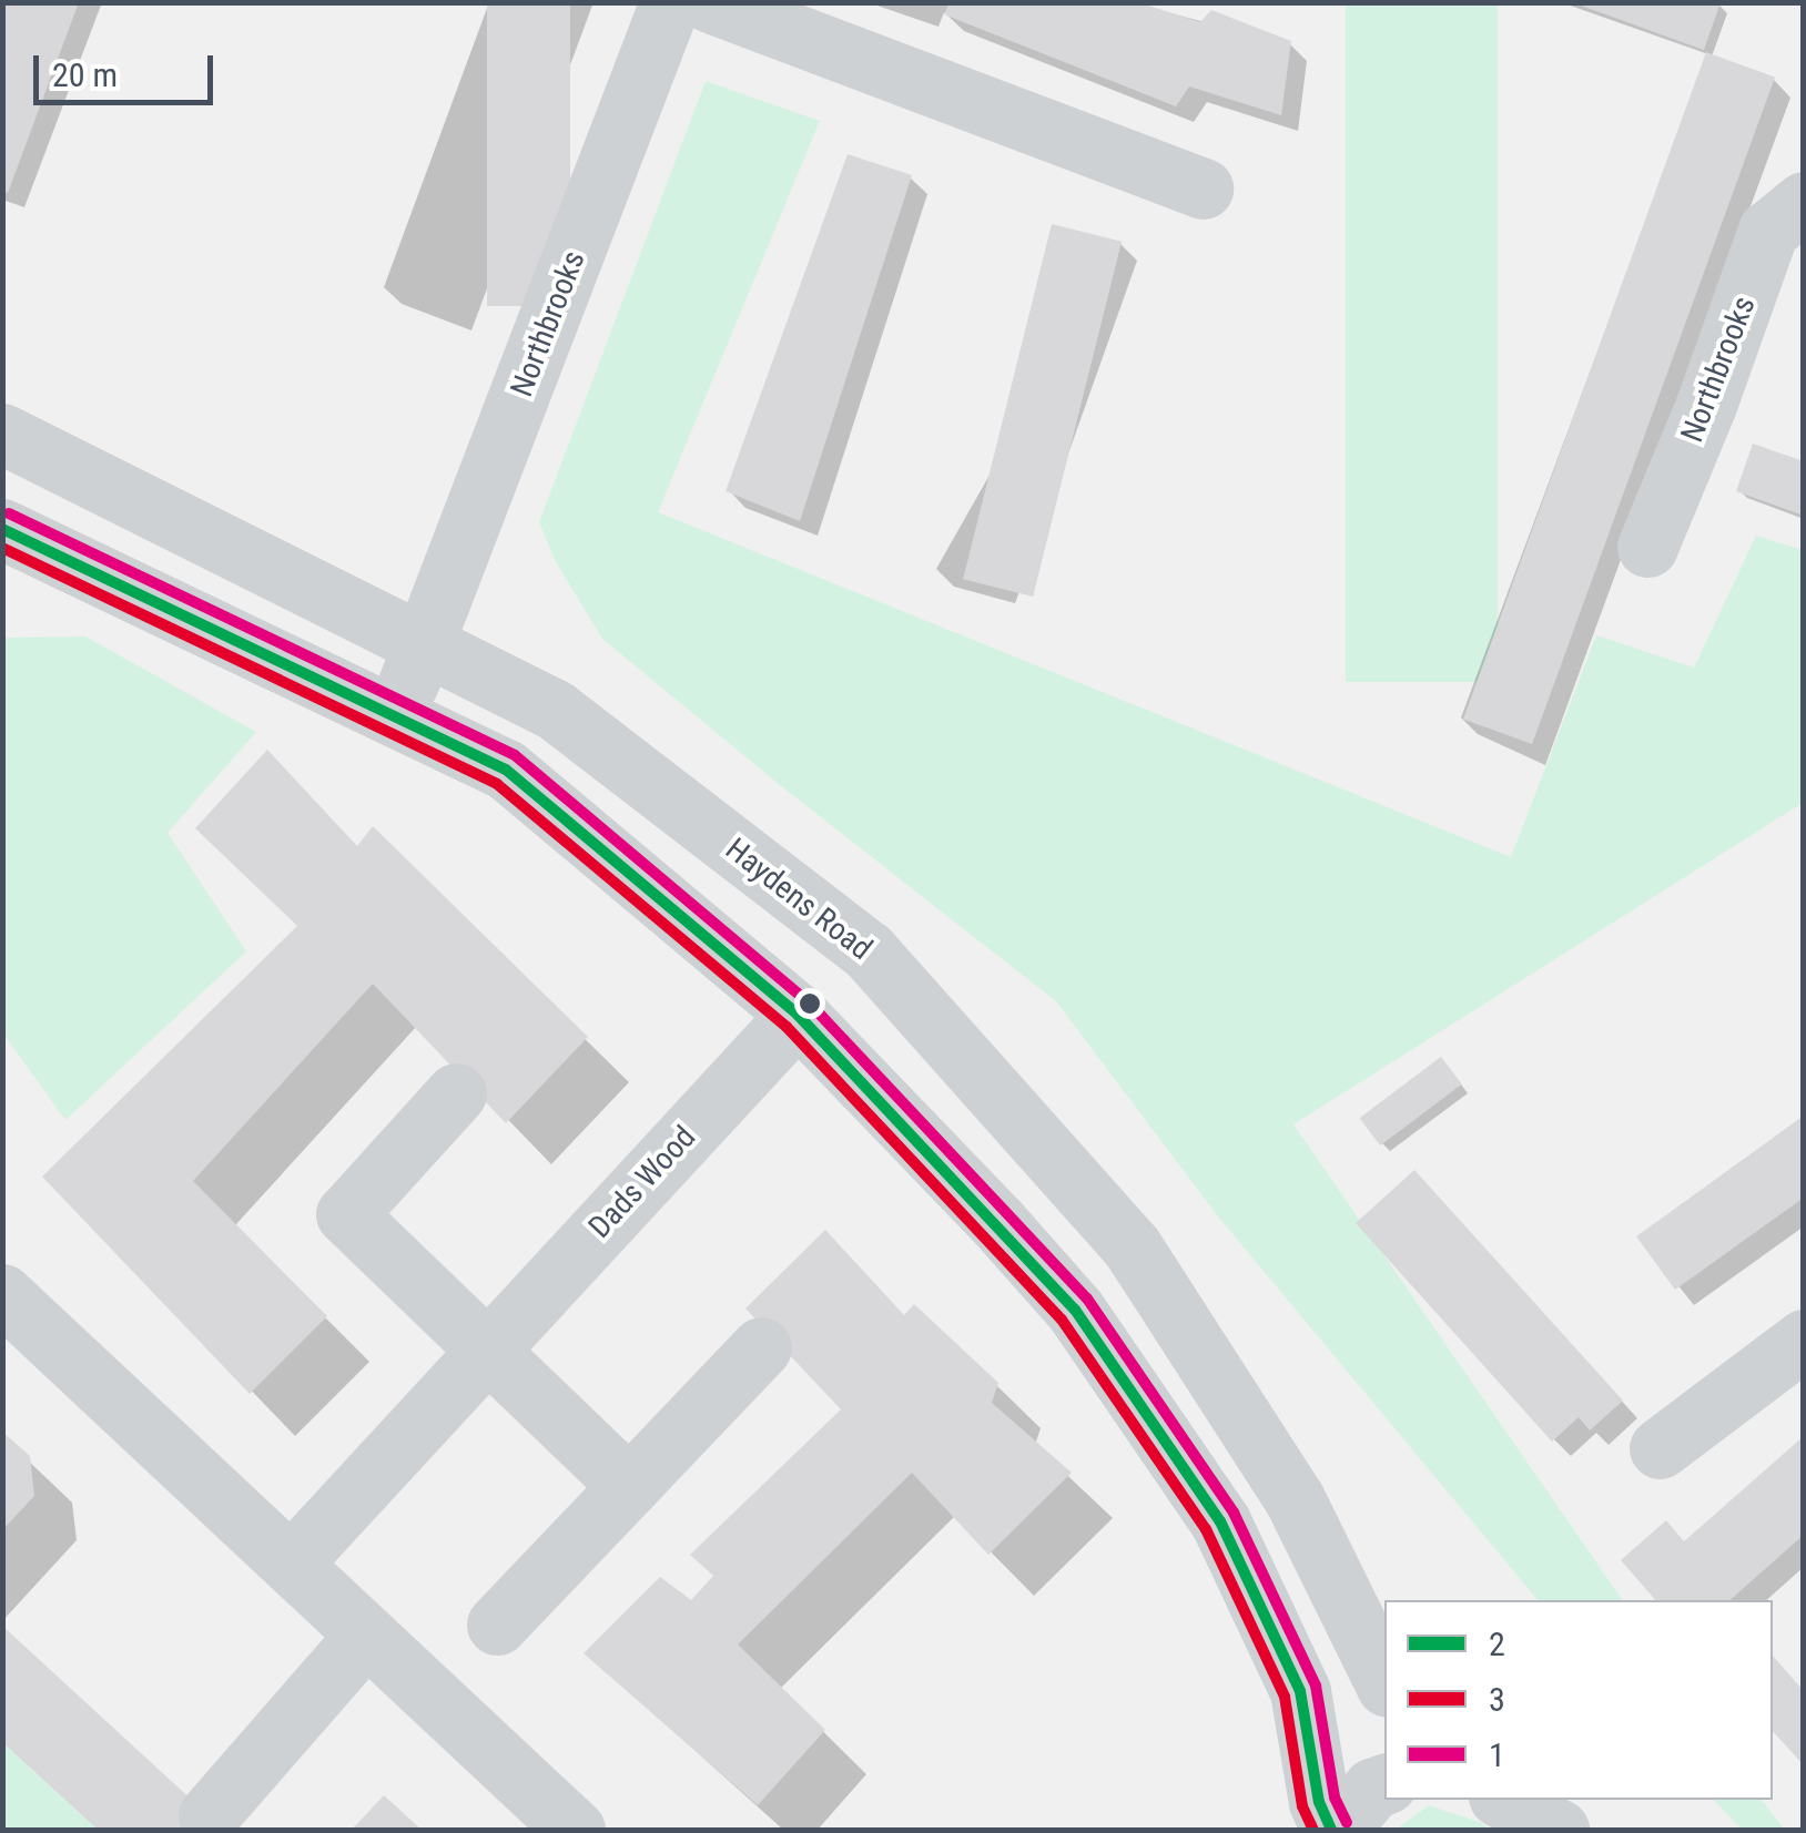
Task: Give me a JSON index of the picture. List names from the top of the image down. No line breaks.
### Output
{"streets":{"street":["Northbrooks","Haydens Road","Dads Wood"]},"crossings":[["Northbrooks","Haydens Road"]],"lines":["transit line 1","transit line 2","transit line 3"],"legend":["2","3","1"],"scale_bar":"20 m"}
